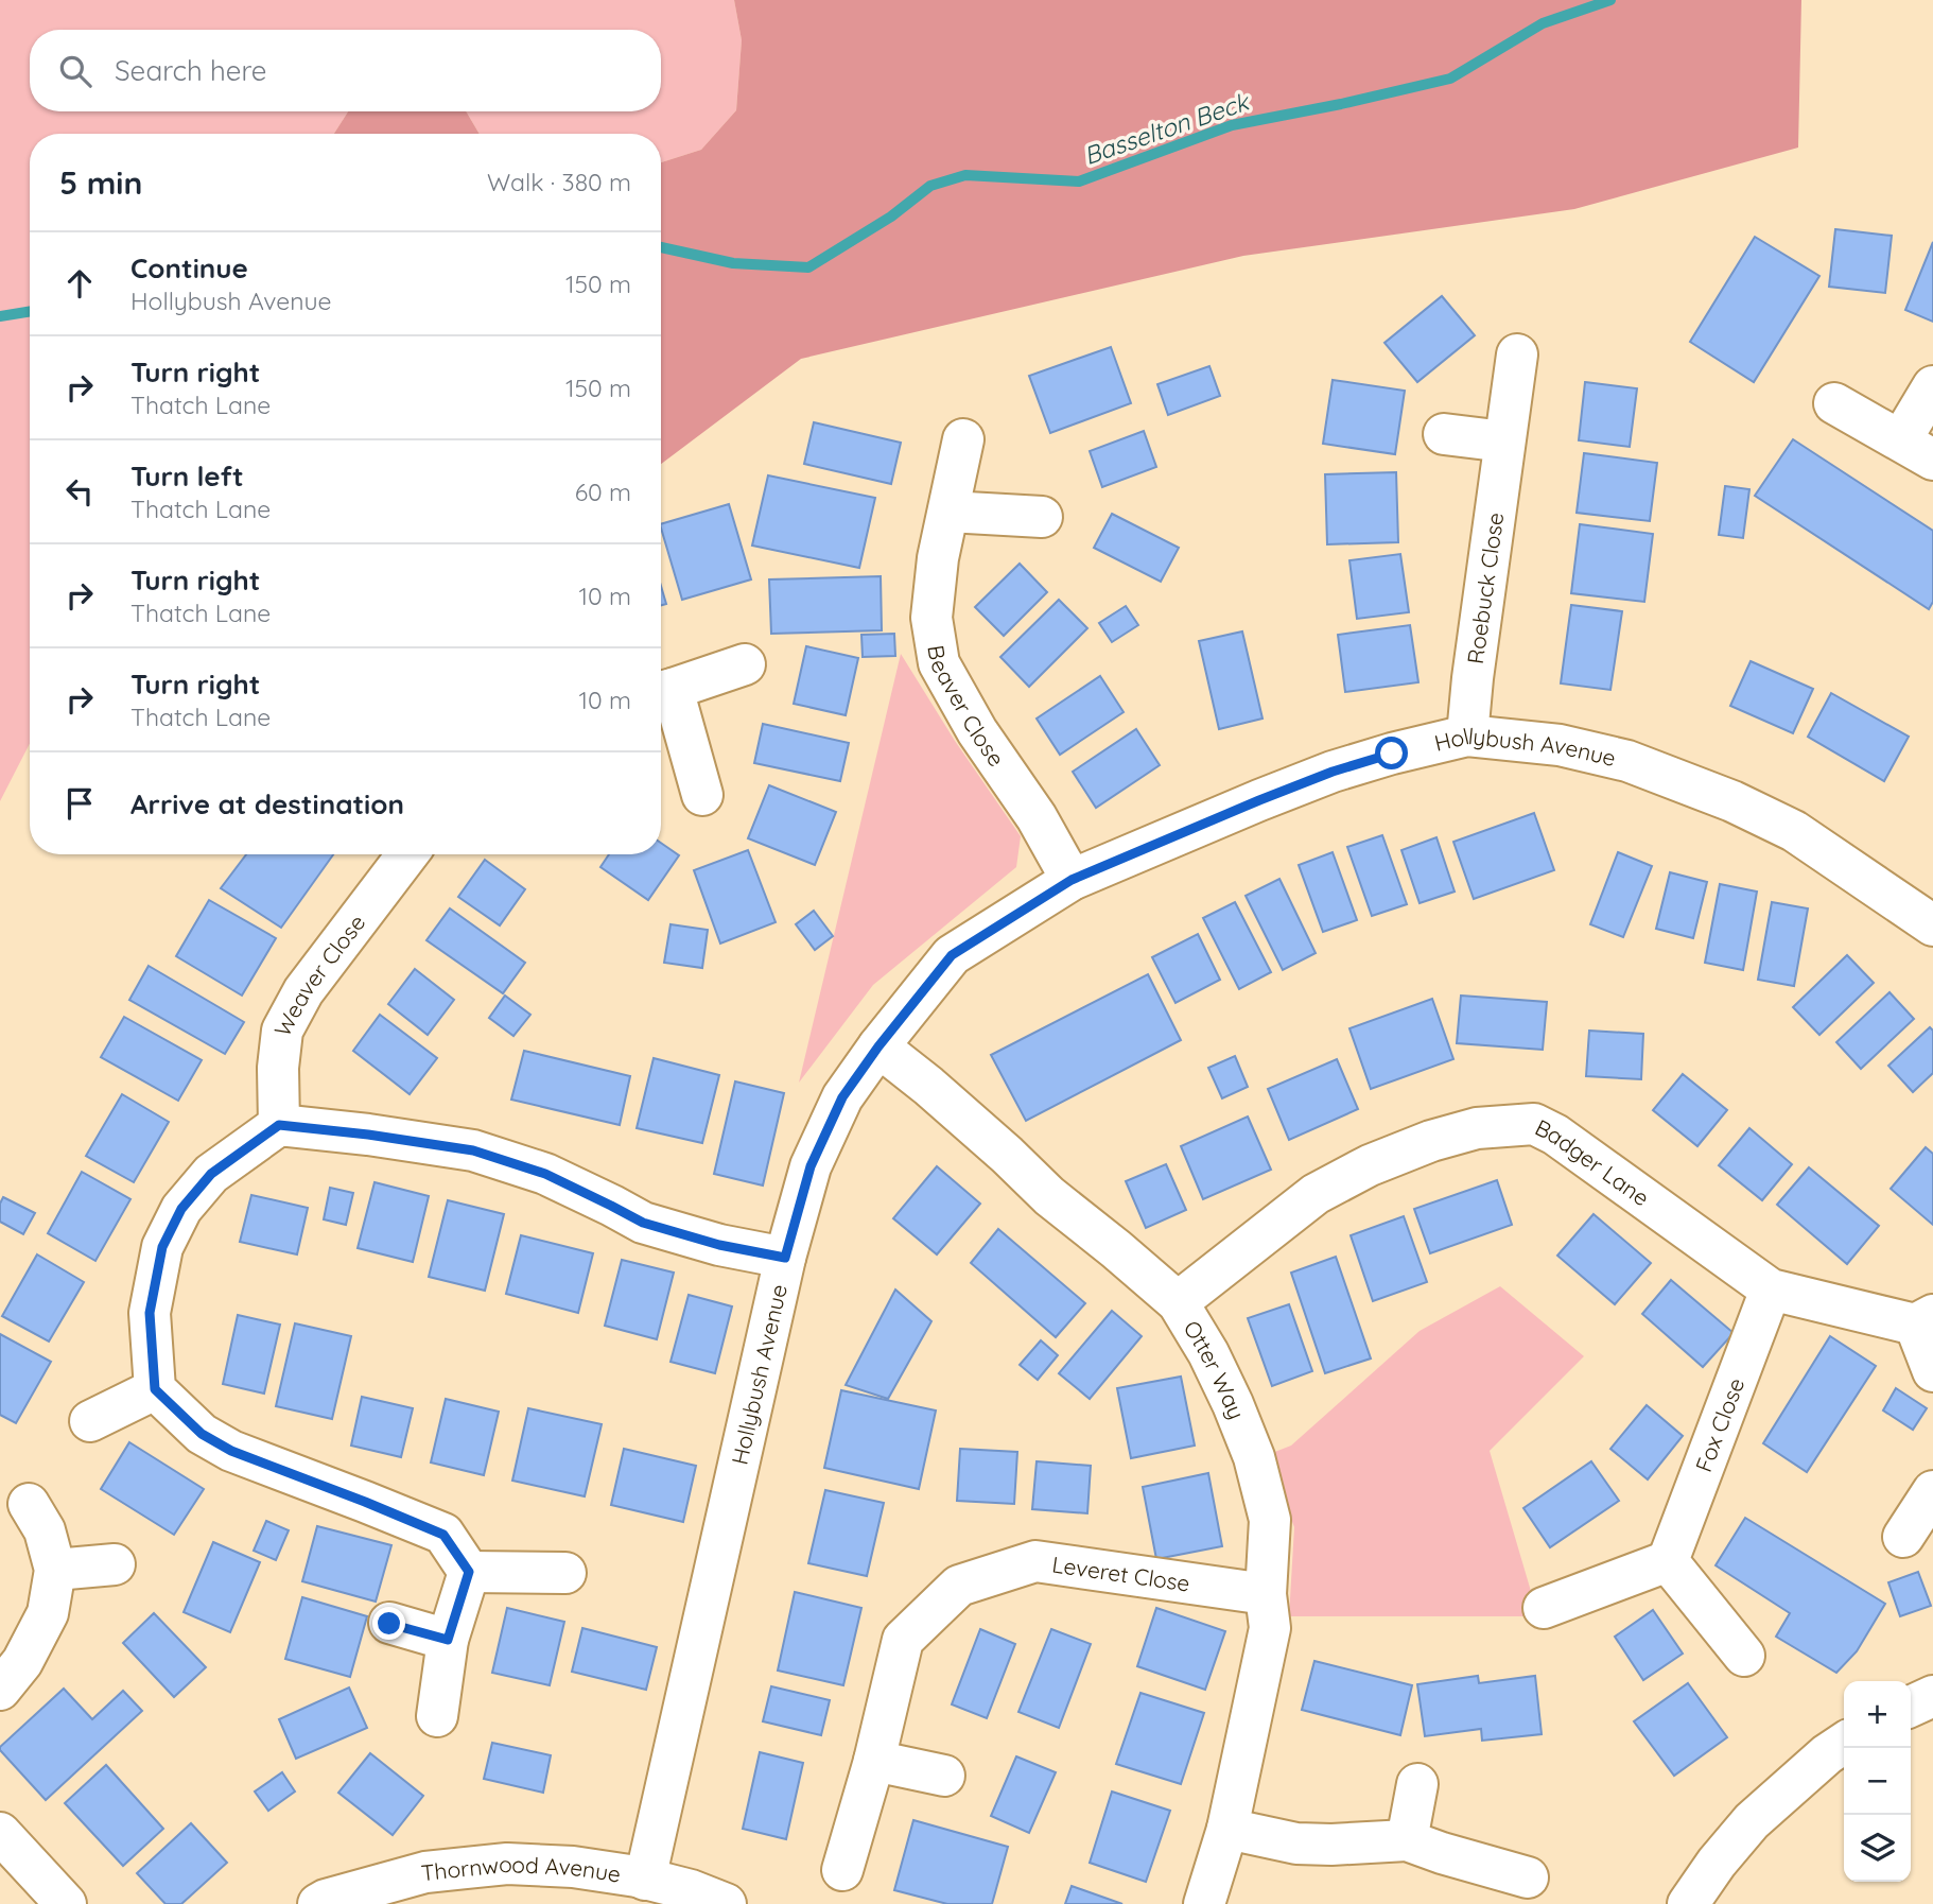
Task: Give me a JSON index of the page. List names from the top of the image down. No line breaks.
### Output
{"streets":{"street":["Roebuck Close","Beaver Close","Hollybush Avenue","Weaver Close","Badger Lane","Otter Way","Fox Close","Leveret Close","Thornwood Avenue"]},"crossings":[["Roebuck Close","Hollybush Avenue"],["Beaver Close","Hollybush Avenue"],["Hollybush Avenue","Otter Way"],["Hollybush Avenue","Thornwood Avenue"],["Badger Lane","Otter Way"],["Badger Lane","Fox Close"],["Otter Way","Leveret Close"]],"water":["Basselton Beck"],"page":{"search":"Search here","heading":["5 min","Walk · 380 m"],"list":[["Continue","Hollybush Avenue","150 m"],["Turn right","Thatch Lane","150 m"],["Turn left","Thatch Lane","60 m"],["Turn right","Thatch Lane","10 m"],["Turn right","Thatch Lane","10 m"],"Arrive at destination"],"map_buttons":["+","−"]}}
